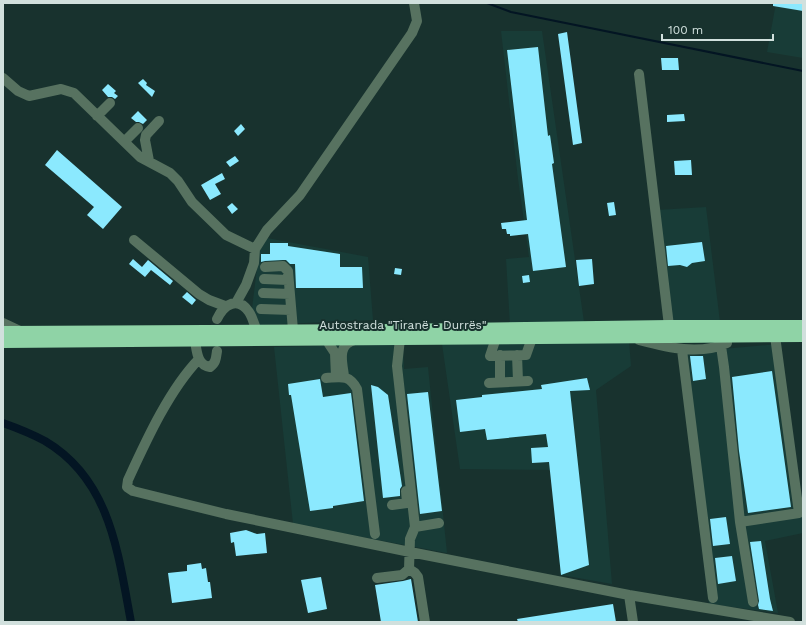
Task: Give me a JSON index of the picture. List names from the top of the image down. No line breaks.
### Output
{"streets":{"highway":["Autostrada \"Tiranë - Durrës\""]},"scale_bar":"100 m"}
